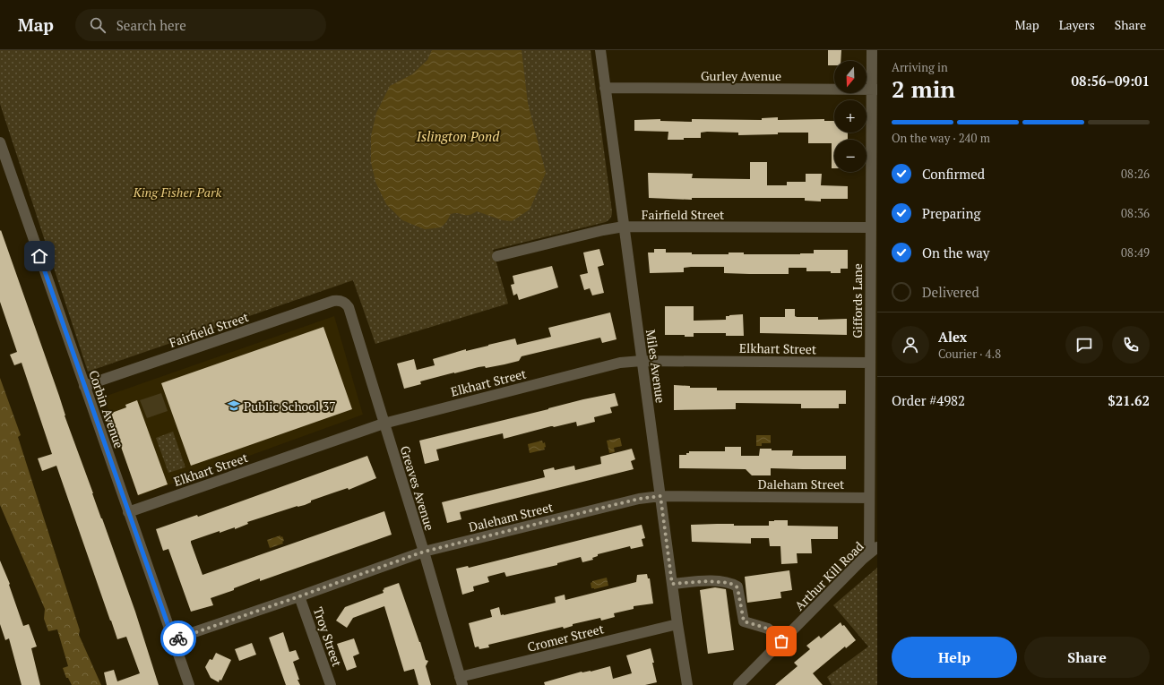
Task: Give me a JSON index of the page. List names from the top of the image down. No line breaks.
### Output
{"streets":{"street":["Gurley Avenue","Fairfield Street","Giffords Lane","Elkhart Street","Miles Avenue","Corbin Avenue","Daleham Street","Greaves Avenue","Arthur Kill Road","Troy Street","Cromer Street"]},"crossings":[["Gurley Avenue","Giffords Lane"],["Gurley Avenue","Miles Avenue"],["Fairfield Street","Giffords Lane"],["Fairfield Street","Miles Avenue"],["Fairfield Street","Corbin Avenue"],["Fairfield Street","Greaves Avenue"],["Giffords Lane","Elkhart Street"],["Giffords Lane","Daleham Street"],["Giffords Lane","Arthur Kill Road"],["Elkhart Street","Miles Avenue"],["Elkhart Street","Corbin Avenue"],["Elkhart Street","Greaves Avenue"],["Miles Avenue","Daleham Street"],["Miles Avenue","Cromer Street"],["Corbin Avenue","Daleham Street"],["Daleham Street","Greaves Avenue"],["Daleham Street","Troy Street"],["Greaves Avenue","Cromer Street"]],"water":["Islington Pond"],"parks":["King Fisher Park"],"places":{"school or university":["Public School 37"]},"north":"bottom","page":{"header":"Map","search":"Search here","nav":["Map","Layers","Share"],"heading":["2 min","Arriving in","08:56–09:01"],"panel":["Alex","Courier · 4.8","Order #4982","$21.62"],"map_buttons":["+","−"],"bar":"On the way · 240 m","list":[["Confirmed","08:26"],["Preparing","08:36"],["On the way","08:49"],"Delivered"],"buttons":["Help","Share"]}}
